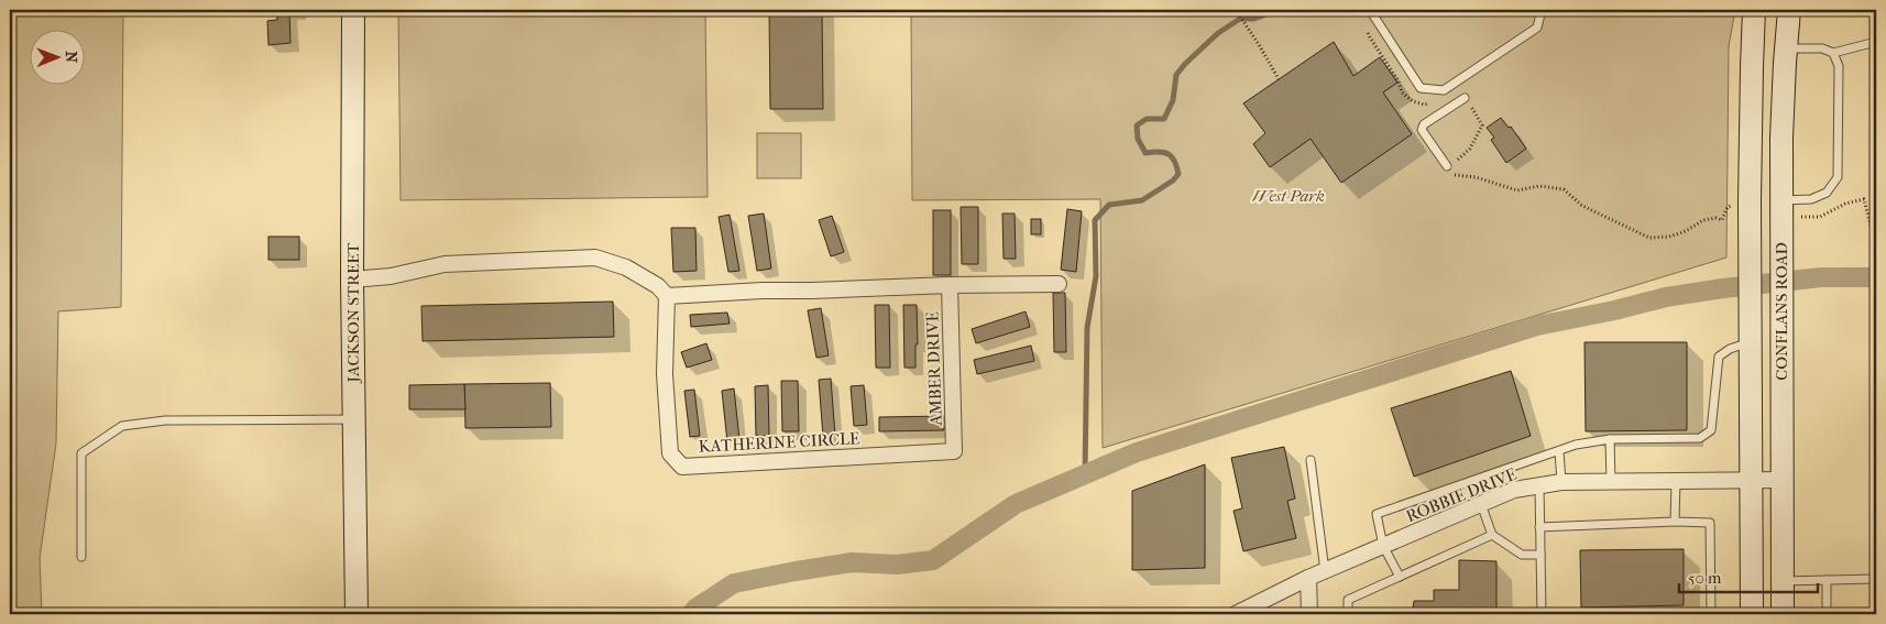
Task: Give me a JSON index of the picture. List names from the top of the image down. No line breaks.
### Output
{"streets":{"main road":["CONFLANS ROAD","JACKSON STREET"],"street":["AMBER DRIVE","KATHERINE CIRCLE","ROBBIE DRIVE"]},"crossings":[["CONFLANS ROAD","ROBBIE DRIVE"],["AMBER DRIVE","KATHERINE CIRCLE"]],"parks":["West Park"],"scale_bar":"50 m","north":"right"}
